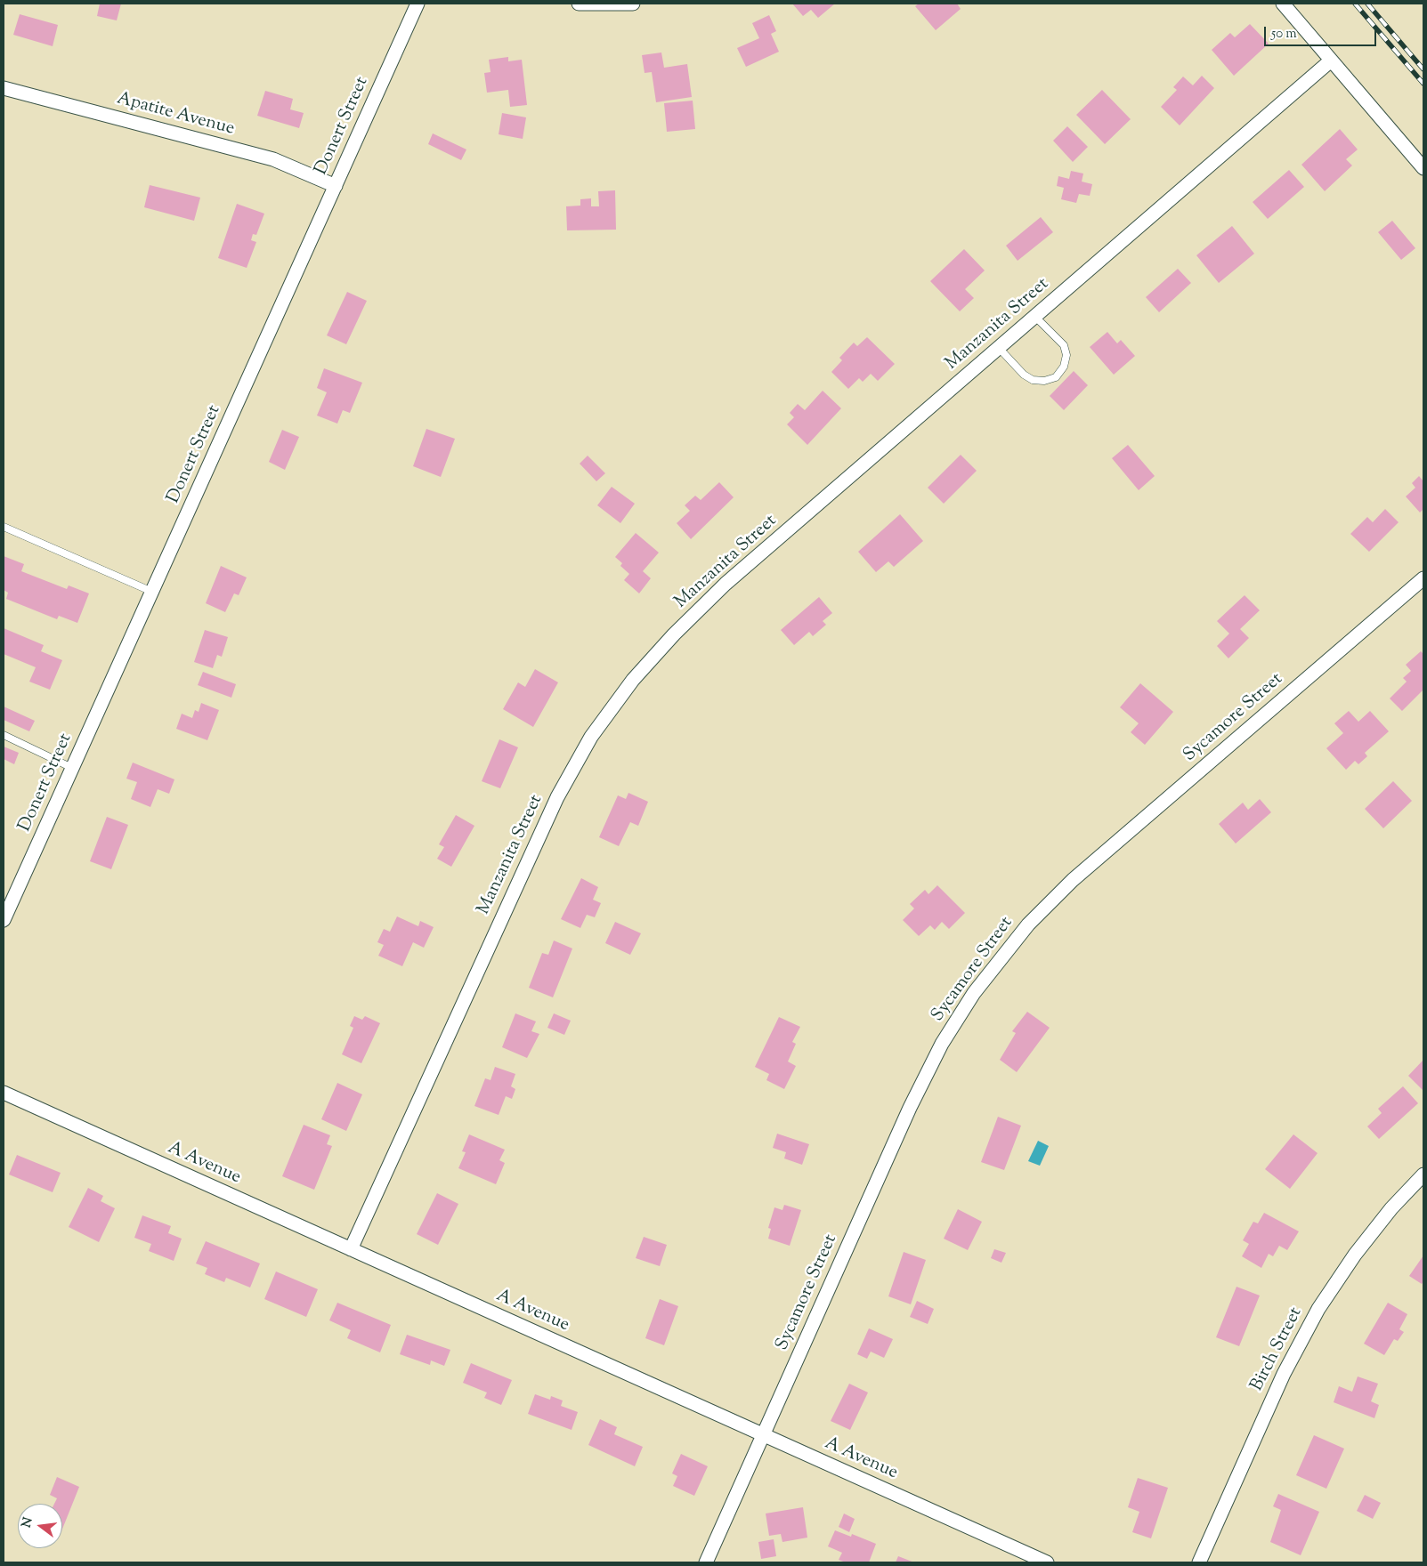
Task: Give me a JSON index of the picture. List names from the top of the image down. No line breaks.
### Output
{"streets":{"street":["Apatite Avenue","Donert Street","Manzanita Street","Sycamore Street","A Avenue","Birch Street"]},"crossings":[["Apatite Avenue","Donert Street"],["Manzanita Street","A Avenue"],["Sycamore Street","A Avenue"]],"scale_bar":"50 m","north":"left"}
